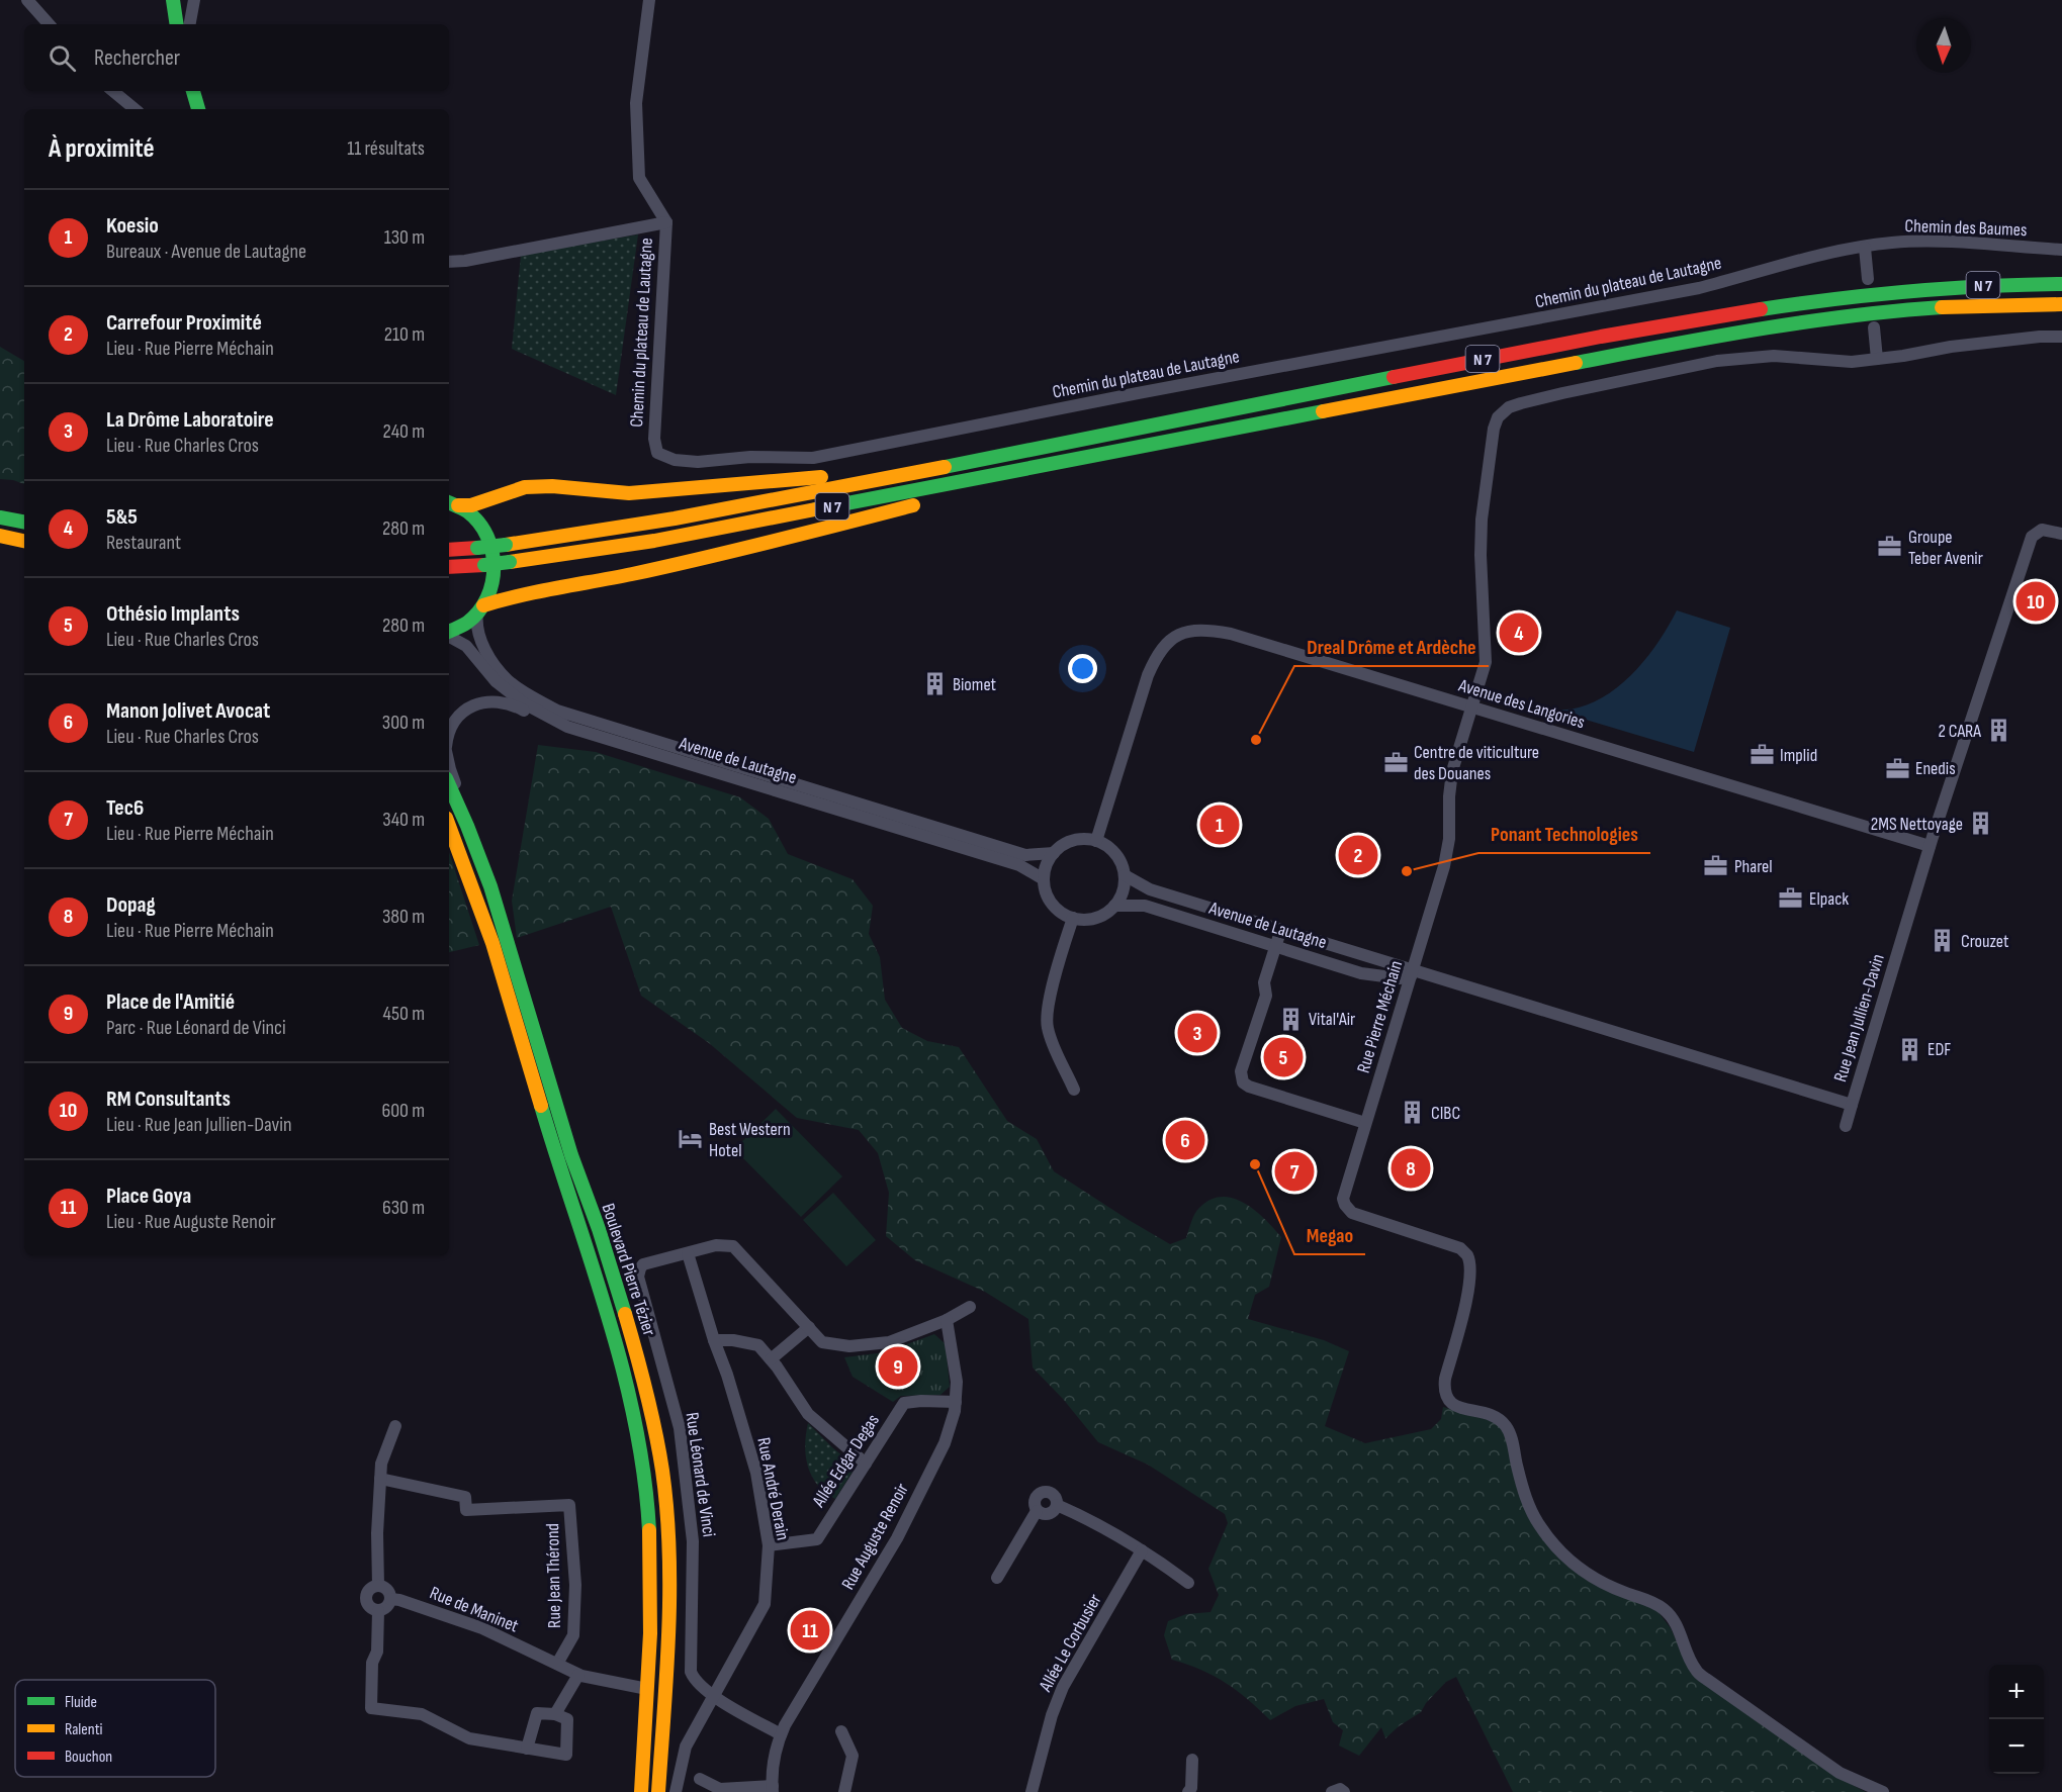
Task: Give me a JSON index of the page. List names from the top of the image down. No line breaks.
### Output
{"streets":{"main road":["N 7","Boulevard Pierre Tézier"],"street":["Chemin des Baumes","Chemin du plateau de Lautagne","Avenue des Langories","Avenue de Lautagne","Rue Pierre Méchain","Rue Jean Jullien-Davin","Allée Edgar Degas","Rue Léonard de Vinci","Rue André Derain","Rue Auguste Renoir","Rue Jean Thérond","Rue de Maninet","Allée Le Corbusier"]},"crossings":[["Chemin des Baumes","Chemin du plateau de Lautagne"],["Avenue des Langories","Avenue de Lautagne"],["Avenue des Langories","Rue Pierre Méchain"],["Avenue des Langories","Rue Jean Jullien-Davin"],["Avenue de Lautagne","Rue Pierre Méchain"],["Avenue de Lautagne","Rue Jean Jullien-Davin"],["Rue Pierre Méchain","Rue Jean Jullien-Davin"],["Boulevard Pierre Tézier","Rue de Maninet"],["Allée Edgar Degas","Rue André Derain"],["Allée Edgar Degas","Rue Auguste Renoir"],["Rue Léonard de Vinci","Rue André Derain"],["Rue Léonard de Vinci","Rue Auguste Renoir"],["Rue Jean Thérond","Rue de Maninet"]],"places":{"office":["Groupe Teber Avenir","Implid","Centre de viticulture des Douanes","Enedis","Pharel","Elpack"],"building":["Biomet","2 CARA","2MS Nettoyage","Crouzet","Vital'Air","EDF","CIBC"],"other":["Dreal Drôme et Ardèche","Ponant Technologies","Megao"],"hotel":["Best Western Hotel"]},"legend":["Fluide","Ralenti","Bouchon"],"north":"bottom","page":{"search":"Rechercher","heading":["À proximité","11 résultats"],"list":[{"mark":"1","name":"Koesio","note":"Bureaux · Avenue de Lautagne","value":"130 m"},{"mark":"2","name":"Carrefour Proximité","note":"Lieu · Rue Pierre Méchain","value":"210 m"},{"mark":"3","name":"La Drôme Laboratoire","note":"Lieu · Rue Charles Cros","value":"240 m"},{"mark":"4","name":"5&5","note":"Restaurant","value":"280 m"},{"mark":"5","name":"Othésio Implants","note":"Lieu · Rue Charles Cros","value":"280 m"},{"mark":"6","name":"Manon Jolivet Avocat","note":"Lieu · Rue Charles Cros","value":"300 m"},{"mark":"7","name":"Tec6","note":"Lieu · Rue Pierre Méchain","value":"340 m"},{"mark":"8","name":"Dopag","note":"Lieu · Rue Pierre Méchain","value":"380 m"},{"mark":"9","name":"Place de l'Amitié","note":"Parc · Rue Léonard de Vinci","value":"450 m"},{"mark":"10","name":"RM Consultants","note":"Lieu · Rue Jean Jullien-Davin","value":"600 m"},{"mark":"11","name":"Place Goya","note":"Lieu · Rue Auguste Renoir","value":"630 m"}],"pins":["10","4","1","2","3","5","6","8","7","9","11"],"map_buttons":["+","−"]}}
